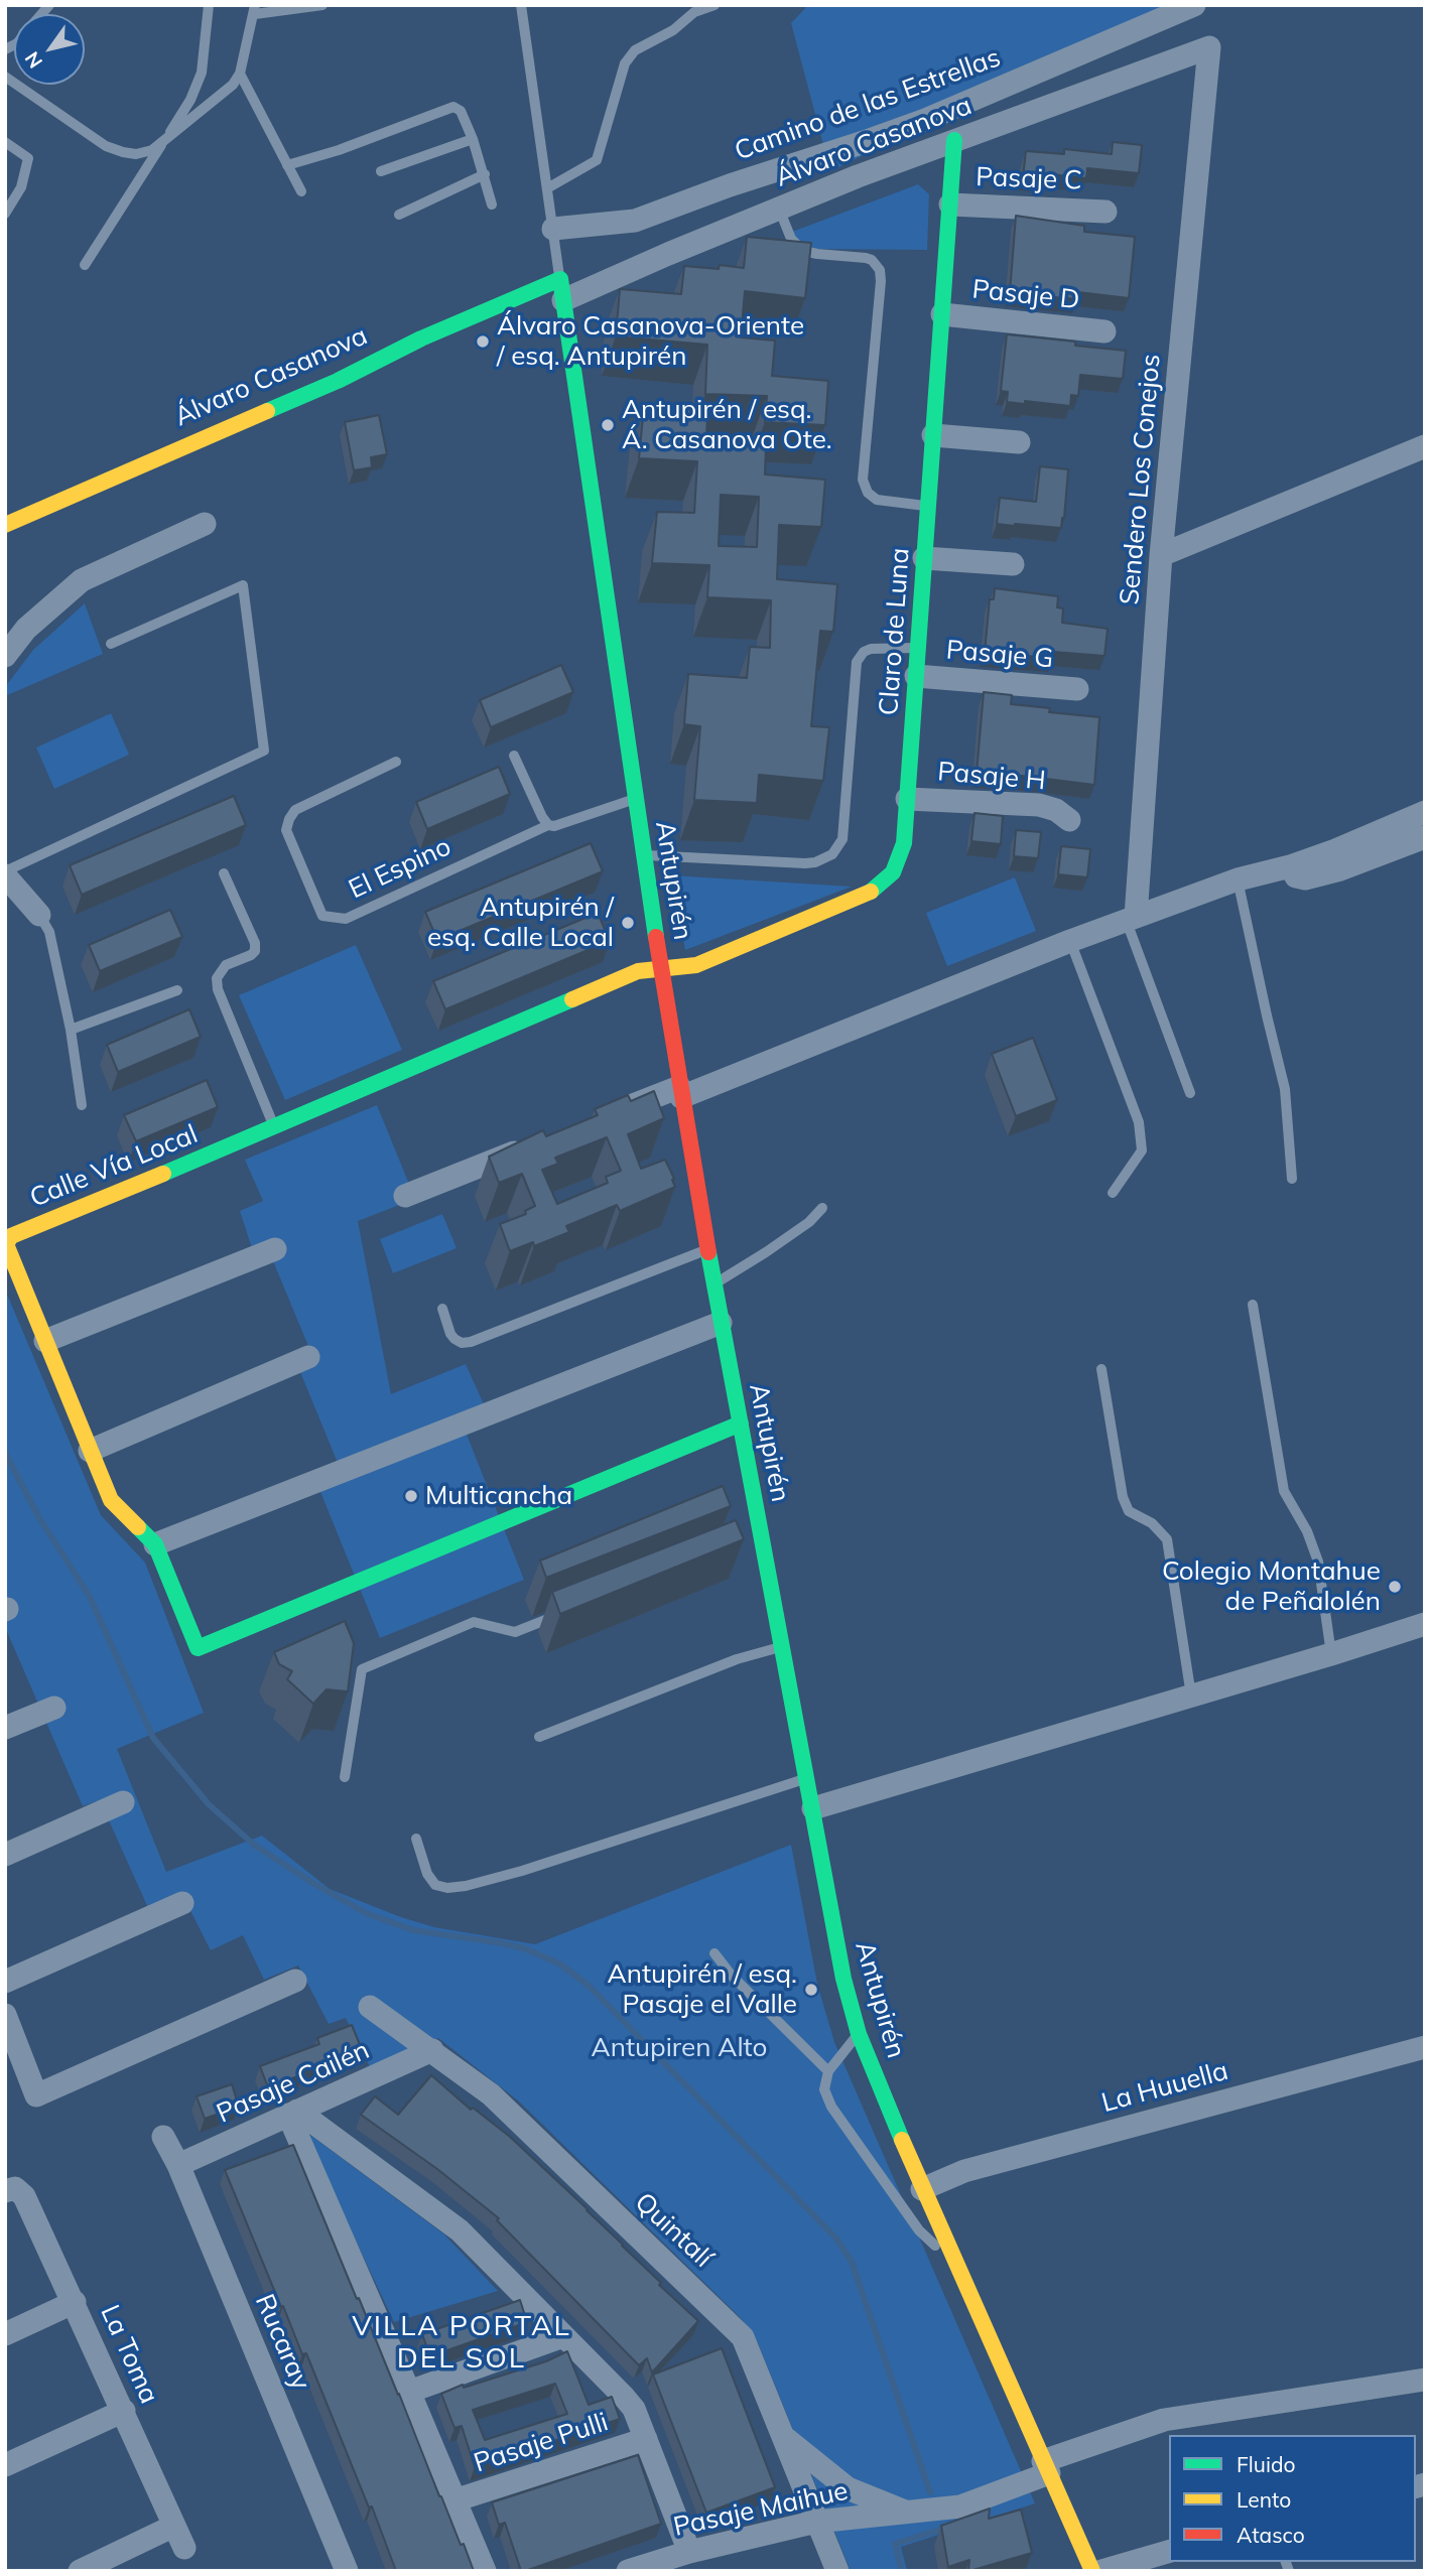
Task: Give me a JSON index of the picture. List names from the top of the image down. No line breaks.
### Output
{"streets":{"street":["Camino de las Estrellas","Álvaro Casanova","Pasaje C","Pasaje D","Sendero Los Conejos","Claro de Luna","Pasaje G","Pasaje H","Antupirén","Calle Vía Local","Pasaje Cailén","La Huuella","Quintalí","Rucaray","La Toma","Pasaje Pulli","Pasaje Maihue"],"lane":["El Espino"]},"crossings":[["Álvaro Casanova","Sendero Los Conejos"],["Álvaro Casanova","Claro de Luna"],["Álvaro Casanova","Antupirén"],["Pasaje C","Claro de Luna"],["Pasaje D","Claro de Luna"],["Claro de Luna","Pasaje G"],["Claro de Luna","Pasaje H"],["Claro de Luna","Antupirén"],["Claro de Luna","Calle Vía Local"],["El Espino","Antupirén"],["Antupirén","Calle Vía Local"],["Antupirén","La Huuella"],["Antupirén","Pasaje Maihue"],["Pasaje Cailén","Quintalí"],["Pasaje Cailén","Rucaray"],["Quintalí","Pasaje Maihue"]],"districts":["VILLA PORTAL DEL SOL"],"parks":["Antupiren Alto"],"places":["Álvaro Casanova-Oriente / esq. Antupirén","Antupirén / esq. Á. Casanova Ote.","Antupirén / esq. Calle Local","Multicancha","Colegio Montahue de Peñalolén","Antupirén / esq. Pasaje el Valle"],"legend":["Fluido","Lento","Atasco"],"north":"bottom left"}
